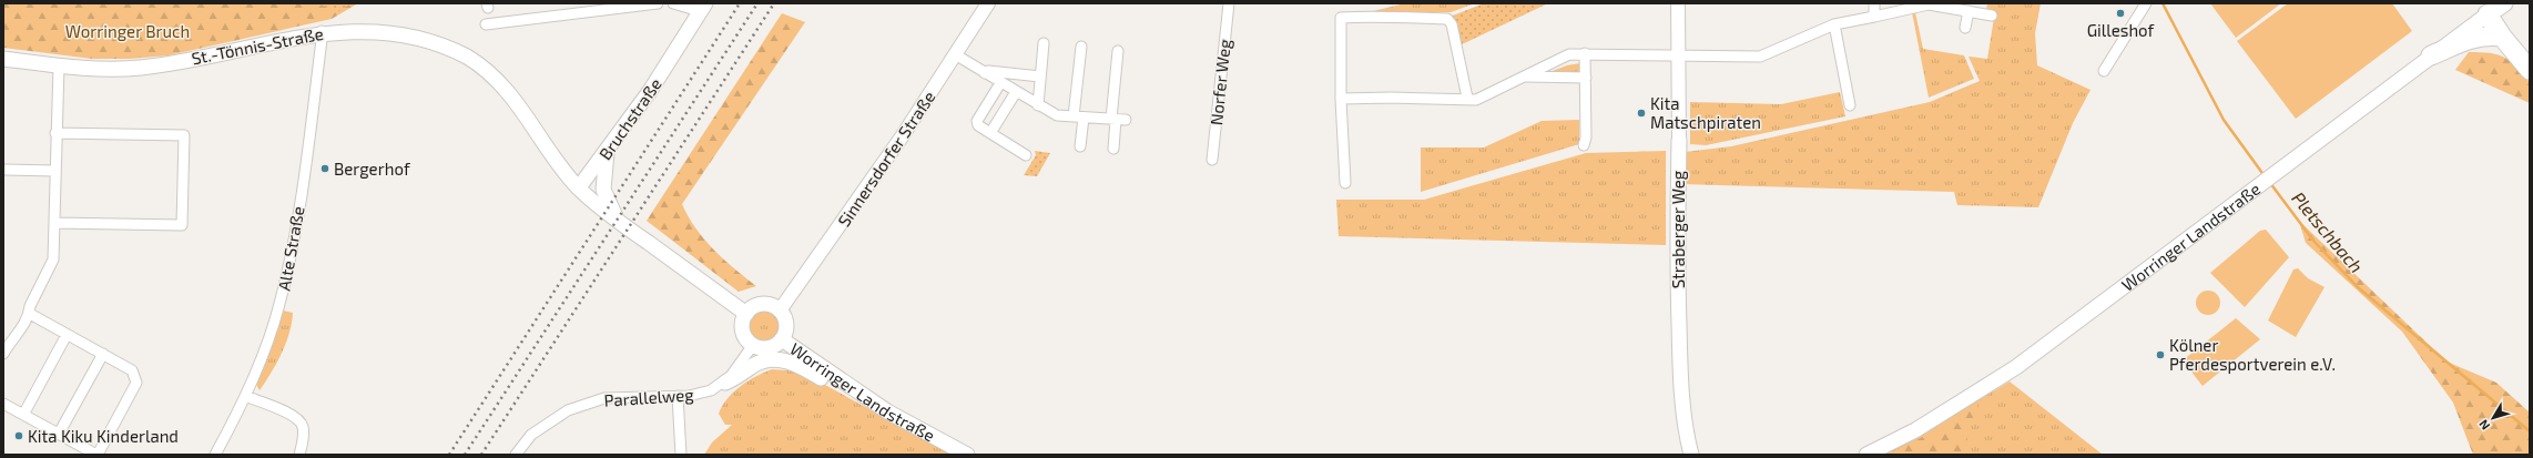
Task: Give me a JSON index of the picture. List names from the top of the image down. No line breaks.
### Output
{"streets":{"main road":["St.-Tönnis-Straße","Bruchstraße","Straberger Weg","Worringer Landstraße"],"street":["Norfer Weg","Sinnersdorfer Straße","Alte Straße","Parallelweg"]},"crossings":[["St.-Tönnis-Straße","Bruchstraße"],["St.-Tönnis-Straße","Alte Straße"],["Sinnersdorfer Straße","Worringer Landstraße"]],"water":["Pletschbach"],"parks":["Worringer Bruch"],"places":["Gilleshof","Kita Matschpiraten","Bergerhof","Kölner Pferdesportverein e.V.","Kita Kiku Kinderland"],"north":"bottom left"}
